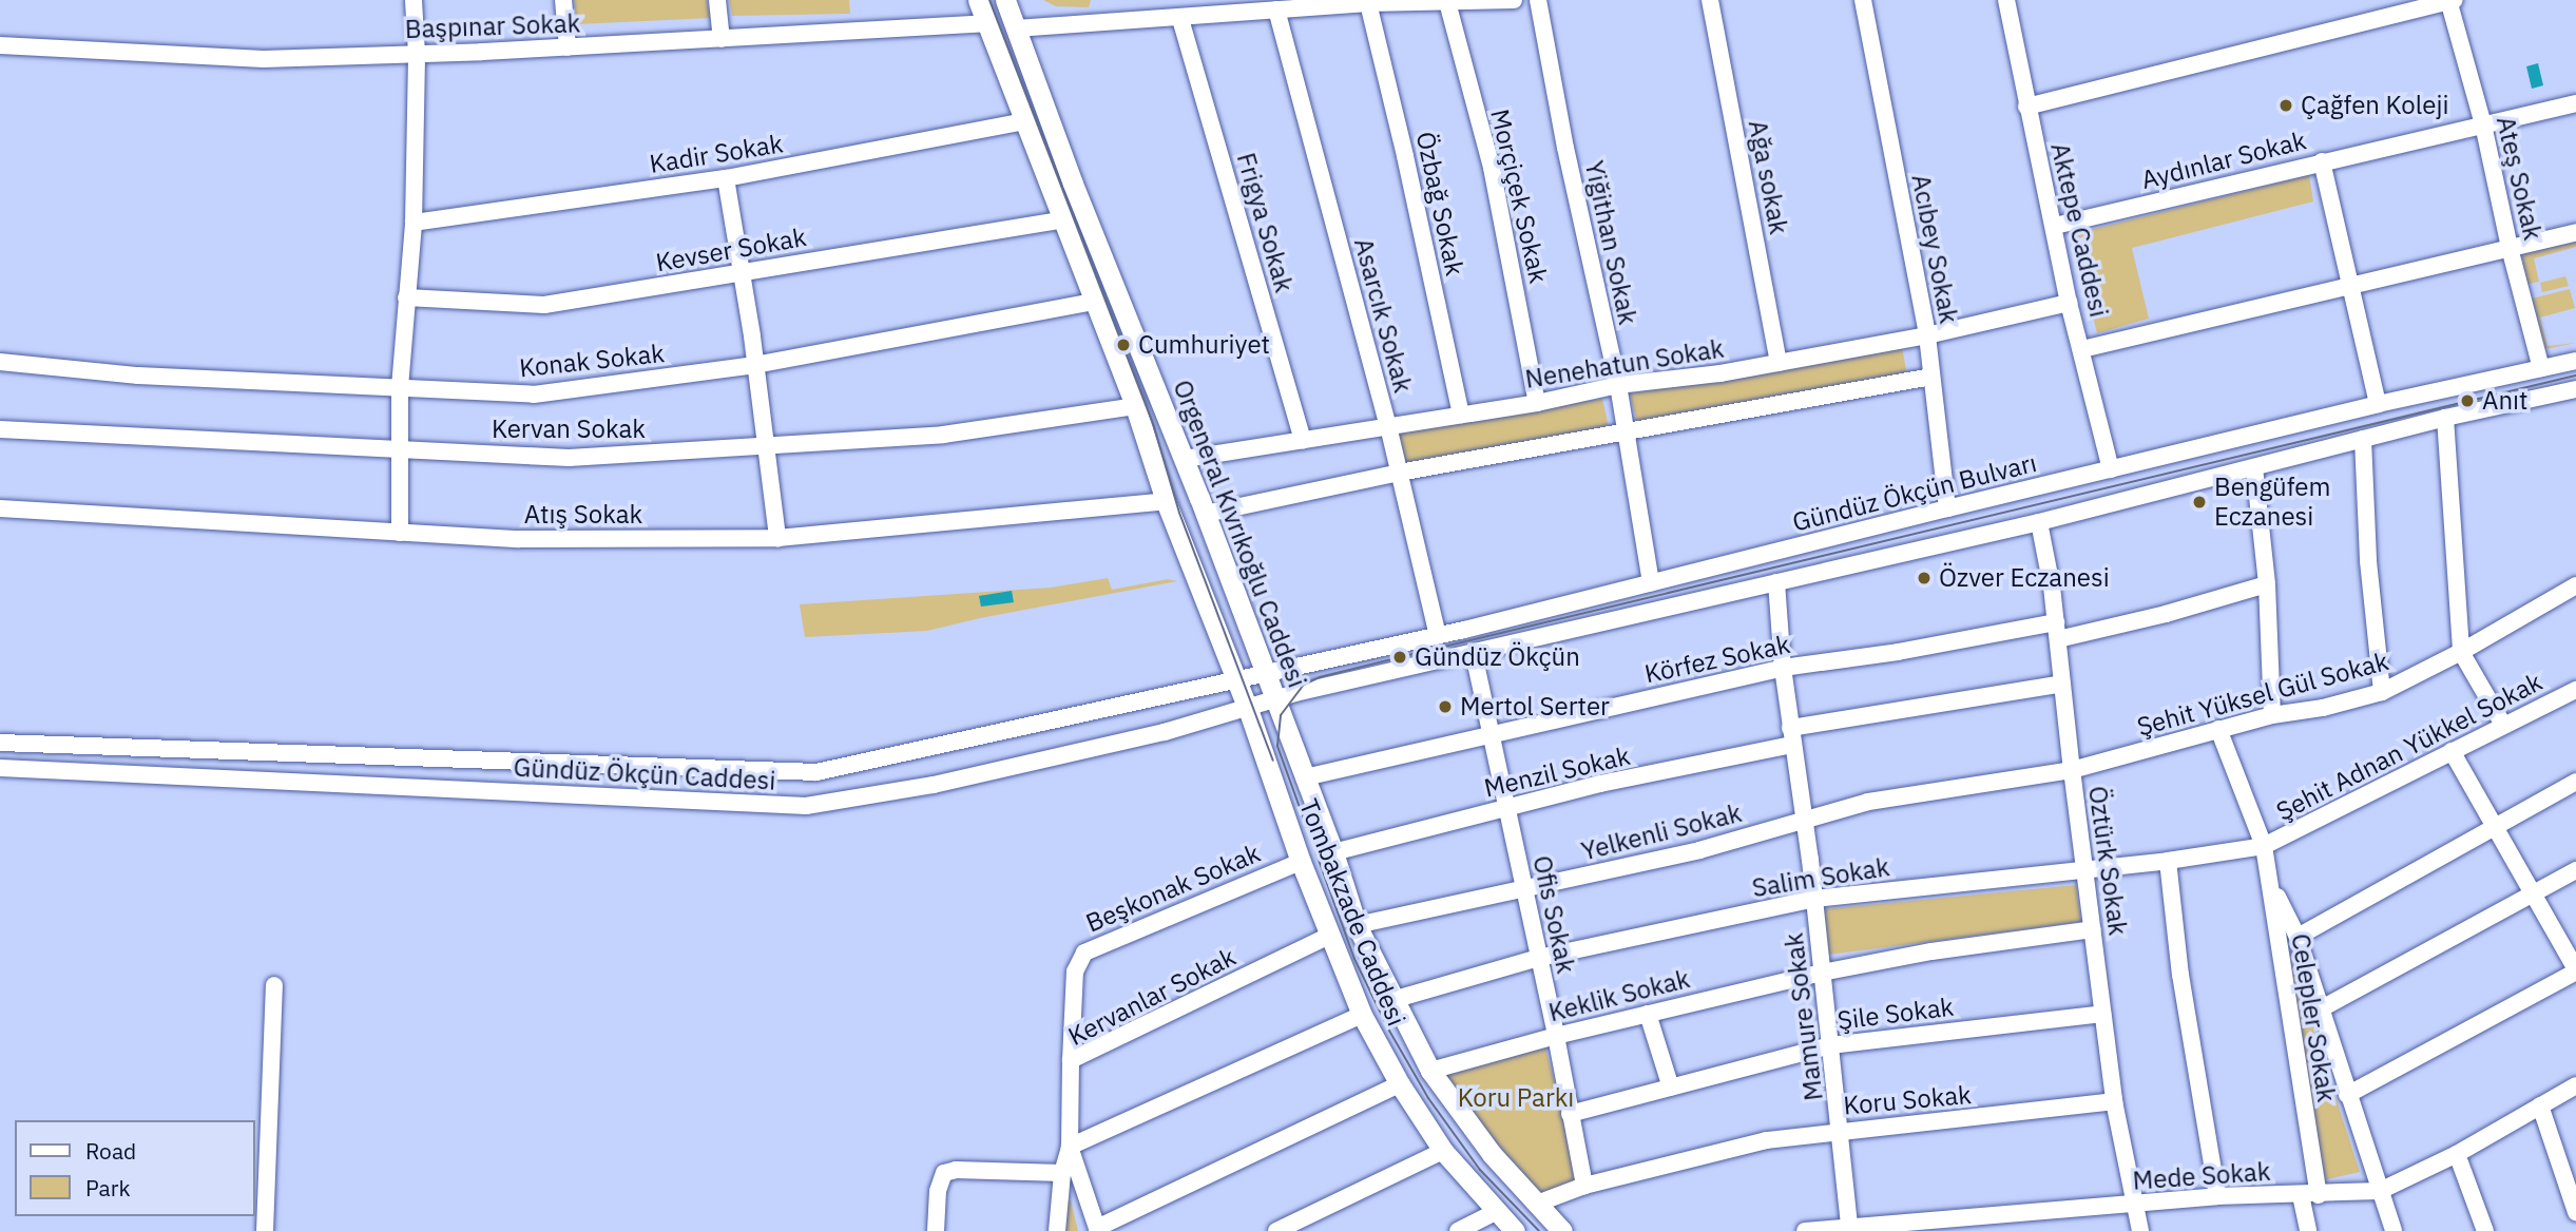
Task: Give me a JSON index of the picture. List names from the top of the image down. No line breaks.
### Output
{"streets":{"main road":["Orgeneral Kıvrıkoğlu Caddesi","Tombakzade Caddesi"],"street":["Başpınar Sokak","Kadir Sokak","Aydınlar Sokak","Ağa sokak","Ateş Sokak","Morçiçek Sokak","Özbağ Sokak","Frigya Sokak","Aktepe Caddesi","Yiğithan Sokak","Acıbey Sokak","Kevser Sokak","Asarcık Sokak","Konak Sokak","Nenehatun Sokak","Kervan Sokak","Gündüz Ökçün Bulvarı","Atış Sokak","Körfez Sokak","Şehit Yüksel Gül Sokak","Şehit Adnan Yükkel Sokak","Menzil Sokak","Gündüz Ökçün Caddesi","Yelkenli Sokak","Öztürk Sokak","Salim Sokak","Beşkonak Sokak","Ofis Sokak","Keklik Sokak","Kervanlar Sokak","Şile Sokak","Mamure Sokak","Celepler Sokak","Koru Sokak","Mede Sokak"]},"crossings":[["Başpınar Sokak","Tombakzade Caddesi"],["Kadir Sokak","Tombakzade Caddesi"],["Aydınlar Sokak","Ateş Sokak"],["Aydınlar Sokak","Aktepe Caddesi"],["Ağa sokak","Nenehatun Sokak"],["Ateş Sokak","Gündüz Ökçün Bulvarı"],["Morçiçek Sokak","Nenehatun Sokak"],["Özbağ Sokak","Nenehatun Sokak"],["Frigya Sokak","Nenehatun Sokak"],["Aktepe Caddesi","Nenehatun Sokak"],["Aktepe Caddesi","Gündüz Ökçün Bulvarı"],["Yiğithan Sokak","Nenehatun Sokak"],["Yiğithan Sokak","Gündüz Ökçün Bulvarı"],["Acıbey Sokak","Nenehatun Sokak"],["Acıbey Sokak","Gündüz Ökçün Bulvarı"],["Kevser Sokak","Tombakzade Caddesi"],["Asarcık Sokak","Nenehatun Sokak"],["Asarcık Sokak","Gündüz Ökçün Bulvarı"],["Konak Sokak","Tombakzade Caddesi"],["Nenehatun Sokak","Orgeneral Kıvrıkoğlu Caddesi"],["Kervan Sokak","Tombakzade Caddesi"],["Gündüz Ökçün Bulvarı","Orgeneral Kıvrıkoğlu Caddesi"],["Gündüz Ökçün Bulvarı","Gündüz Ökçün Caddesi"],["Gündüz Ökçün Bulvarı","Öztürk Sokak"],["Gündüz Ökçün Bulvarı","Ofis Sokak"],["Gündüz Ökçün Bulvarı","Mamure Sokak"],["Atış Sokak","Tombakzade Caddesi"],["Orgeneral Kıvrıkoğlu Caddesi","Gündüz Ökçün Caddesi"],["Orgeneral Kıvrıkoğlu Caddesi","Tombakzade Caddesi"],["Körfez Sokak","Öztürk Sokak"],["Körfez Sokak","Tombakzade Caddesi"],["Körfez Sokak","Ofis Sokak"],["Körfez Sokak","Mamure Sokak"],["Şehit Yüksel Gül Sokak","Yelkenli Sokak"],["Şehit Yüksel Gül Sokak","Öztürk Sokak"],["Şehit Yüksel Gül Sokak","Mamure Sokak"],["Şehit Yüksel Gül Sokak","Celepler Sokak"],["Şehit Adnan Yükkel Sokak","Salim Sokak"],["Şehit Adnan Yükkel Sokak","Celepler Sokak"],["Menzil Sokak","Öztürk Sokak"],["Menzil Sokak","Tombakzade Caddesi"],["Menzil Sokak","Ofis Sokak"],["Menzil Sokak","Mamure Sokak"],["Gündüz Ökçün Caddesi","Tombakzade Caddesi"],["Yelkenli Sokak","Tombakzade Caddesi"],["Yelkenli Sokak","Ofis Sokak"],["Yelkenli Sokak","Mamure Sokak"],["Öztürk Sokak","Salim Sokak"],["Öztürk Sokak","Keklik Sokak"],["Öztürk Sokak","Şile Sokak"],["Öztürk Sokak","Koru Sokak"],["Öztürk Sokak","Mede Sokak"],["Salim Sokak","Tombakzade Caddesi"],["Salim Sokak","Ofis Sokak"],["Salim Sokak","Mamure Sokak"],["Salim Sokak","Celepler Sokak"],["Beşkonak Sokak","Tombakzade Caddesi"],["Beşkonak Sokak","Kervanlar Sokak"],["Tombakzade Caddesi","Keklik Sokak"],["Tombakzade Caddesi","Kervanlar Sokak"],["Tombakzade Caddesi","Koru Sokak"],["Ofis Sokak","Keklik Sokak"],["Ofis Sokak","Şile Sokak"],["Ofis Sokak","Koru Sokak"],["Keklik Sokak","Mamure Sokak"],["Şile Sokak","Mamure Sokak"],["Mamure Sokak","Koru Sokak"],["Mamure Sokak","Mede Sokak"],["Celepler Sokak","Mede Sokak"]],"parks":["Koru Parkı"],"places":["Çağfen Koleji","Cumhuriyet","Anıt","Bengüfem Eczanesi","Özver Eczanesi","Gündüz Ökçün","Mertol Serter"],"legend":["Road","Park"]}
